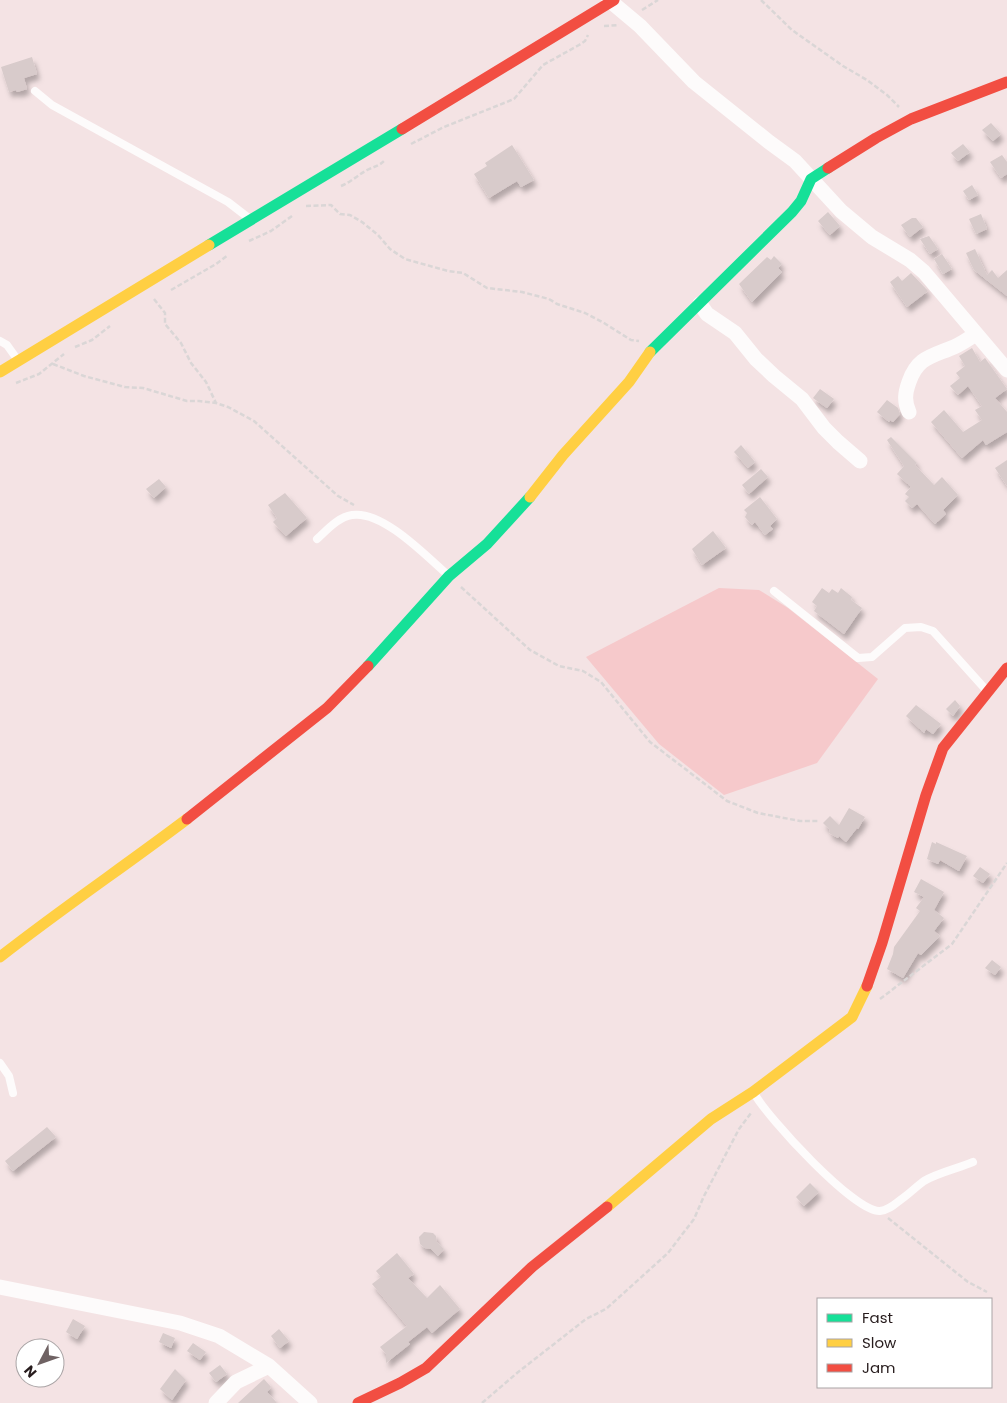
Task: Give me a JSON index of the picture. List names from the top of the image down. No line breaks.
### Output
{"legend":["Fast","Slow","Jam"],"north":"bottom left"}
